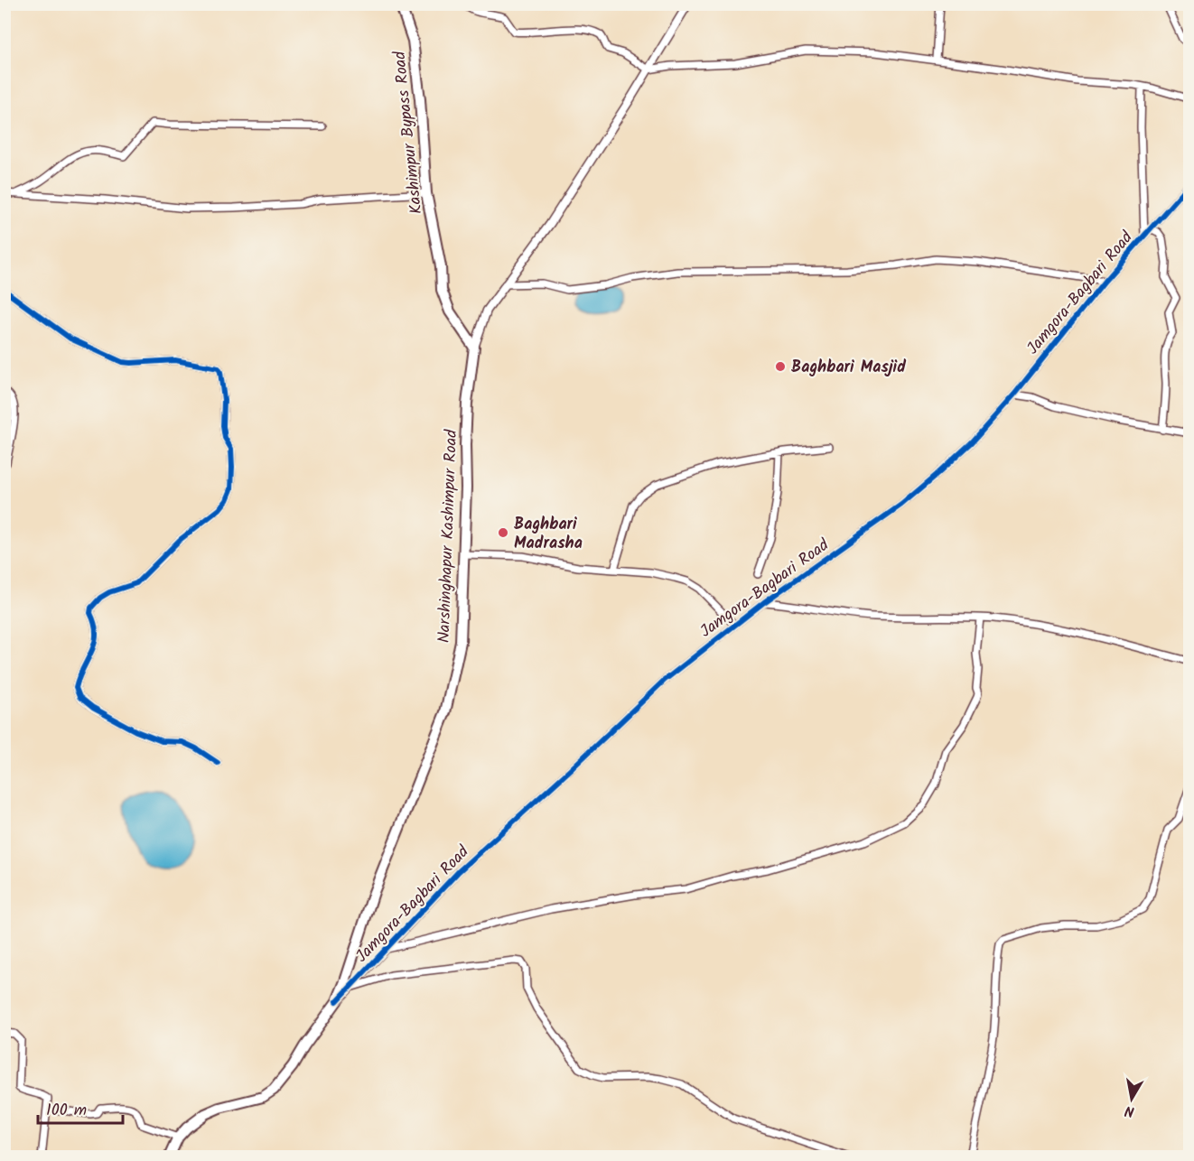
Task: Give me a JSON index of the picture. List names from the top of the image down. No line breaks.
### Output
{"streets":{"main road":["Kashimpur Bypass Road","Narshinghapur Kashimpur Road"],"street":["Jamgora-Bagbari Road"]},"crossings":[["Kashimpur Bypass Road","Narshinghapur Kashimpur Road"],["Jamgora-Bagbari Road","Narshinghapur Kashimpur Road"]],"places":["Baghbari Masjid","Baghbari Madrasha"],"scale_bar":"100 m","north":"bottom"}
